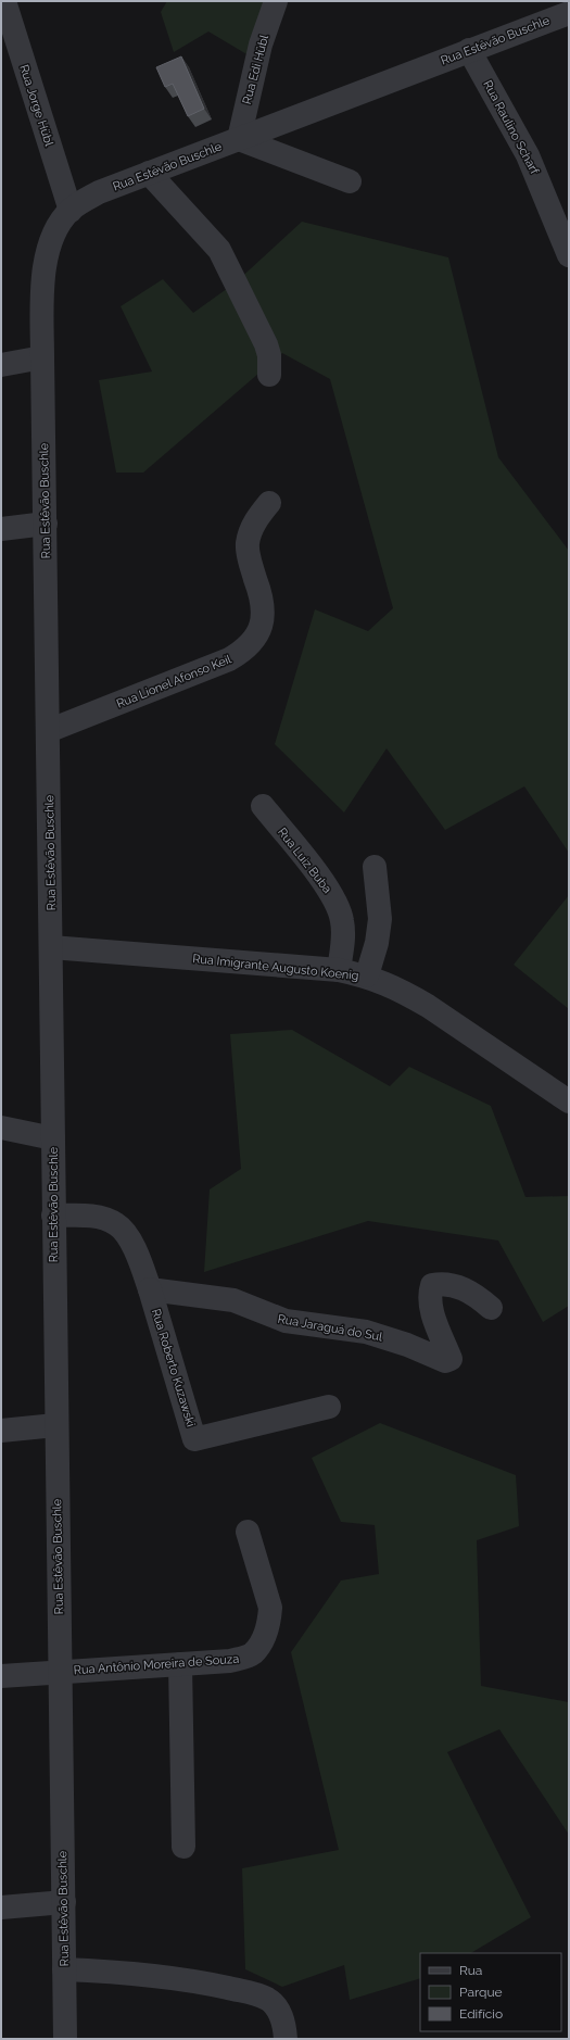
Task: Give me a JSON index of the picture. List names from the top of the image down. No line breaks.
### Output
{"streets":{"street":["Rua Estêvão Buschle","Rua Edi Hübl","Rua Jorge Hübl","Rua Raulino Scharf","Rua Lionel Afonso Keil","Rua Luiz Buba","Rua Imigrante Augusto Koenig","Rua Jaraguá do Sul","Rua Roberto Kuzawski","Rua Antônio Moreira de Souza"]},"crossings":[["Rua Estêvão Buschle","Rua Edi Hübl"],["Rua Estêvão Buschle","Rua Jorge Hübl"],["Rua Estêvão Buschle","Rua Raulino Scharf"],["Rua Estêvão Buschle","Rua Lionel Afonso Keil"],["Rua Estêvão Buschle","Rua Imigrante Augusto Koenig"],["Rua Estêvão Buschle","Rua Antônio Moreira de Souza"],["Rua Luiz Buba","Rua Imigrante Augusto Koenig"],["Rua Jaraguá do Sul","Rua Roberto Kuzawski"]],"legend":["Rua","Parque","Edifício"]}
